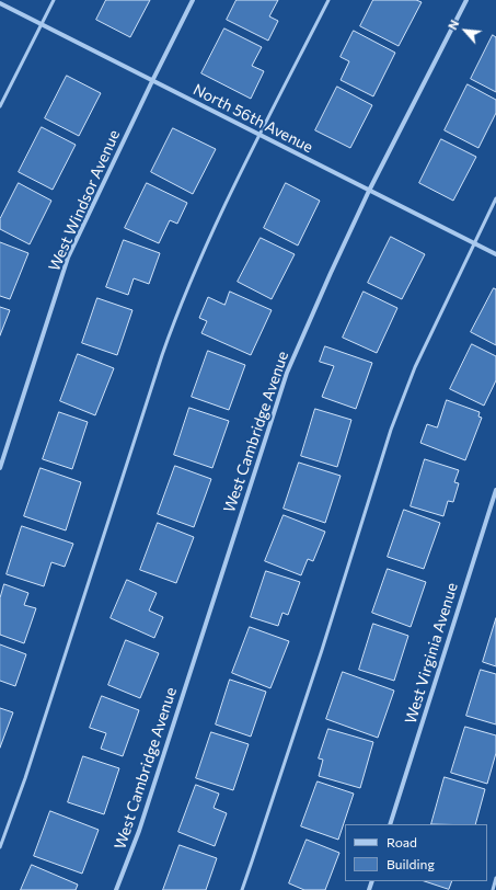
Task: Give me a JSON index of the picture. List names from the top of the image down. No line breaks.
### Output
{"streets":{"street":["North 56th Avenue","West Windsor Avenue","West Cambridge Avenue","West Virginia Avenue"]},"crossings":[["North 56th Avenue","West Windsor Avenue"],["North 56th Avenue","West Cambridge Avenue"]],"legend":["Road","Building"],"north":"top left"}
